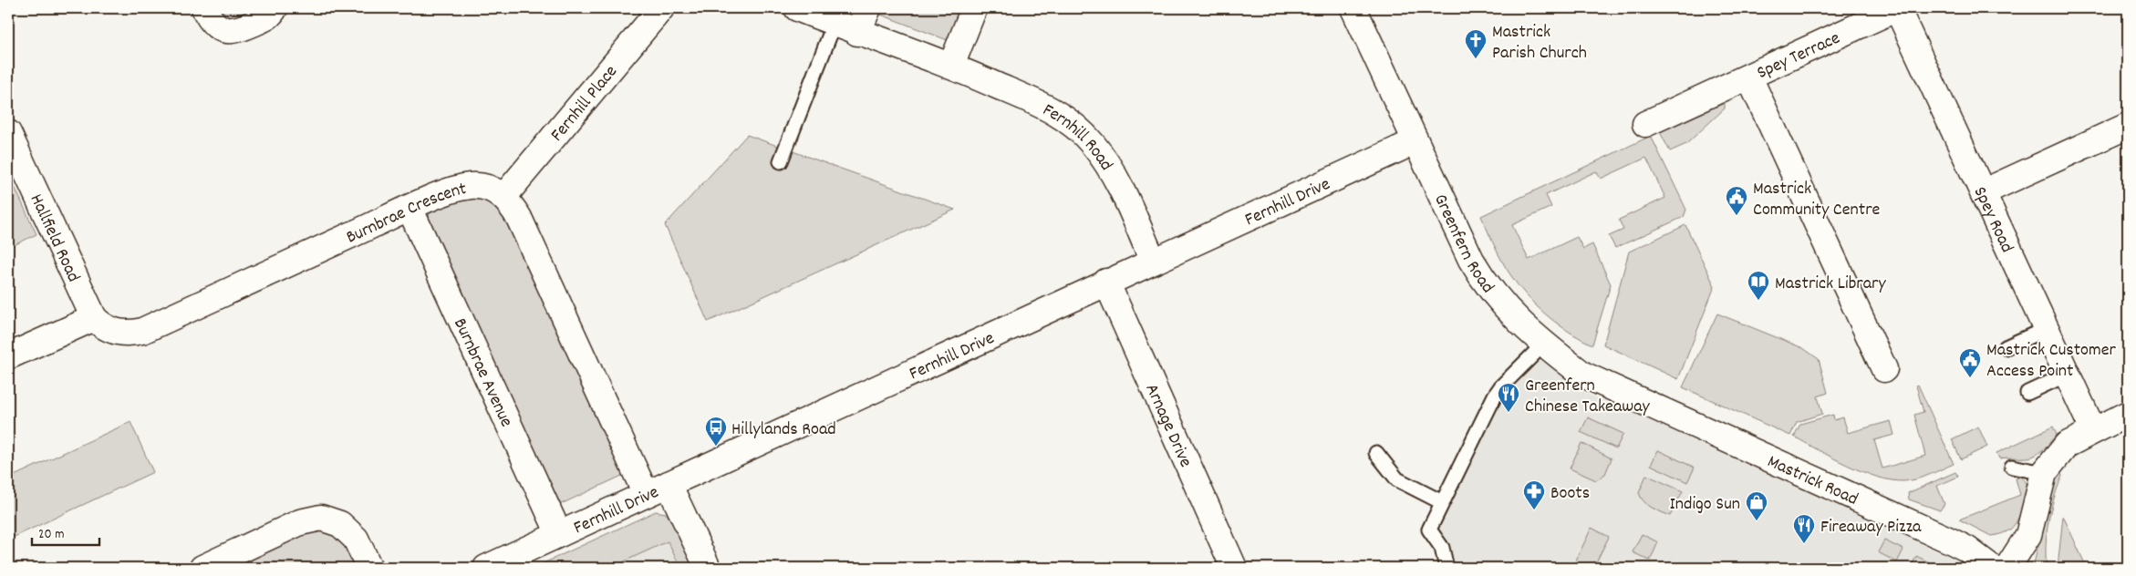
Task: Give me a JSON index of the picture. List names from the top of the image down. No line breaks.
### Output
{"streets":{"street":["Spey Terrace","Fernhill Place","Fernhill Road","Fernhill Drive","Burnbrae Crescent","Spey Road","Hallfield Road","Greenfern Road","Burnbrae Avenue","Arnage Drive","Mastrick Road"]},"crossings":[["Spey Terrace","Spey Road"],["Fernhill Place","Burnbrae Crescent"],["Fernhill Road","Fernhill Drive"],["Fernhill Drive","Greenfern Road"],["Fernhill Drive","Burnbrae Avenue"],["Fernhill Drive","Arnage Drive"],["Burnbrae Crescent","Hallfield Road"],["Burnbrae Crescent","Burnbrae Avenue"],["Greenfern Road","Mastrick Road"]],"places":{"church":["Mastrick Parish Church"],"public building":["Mastrick Community Centre","Mastrick Customer Access Point"],"library":["Mastrick Library"],"restaurant":["Greenfern Chinese Takeaway","Fireaway Pizza"],"bus stop":["Hillylands Road"],"pharmacy":["Boots"],"shop":["Indigo Sun"]},"scale_bar":"20 m"}
